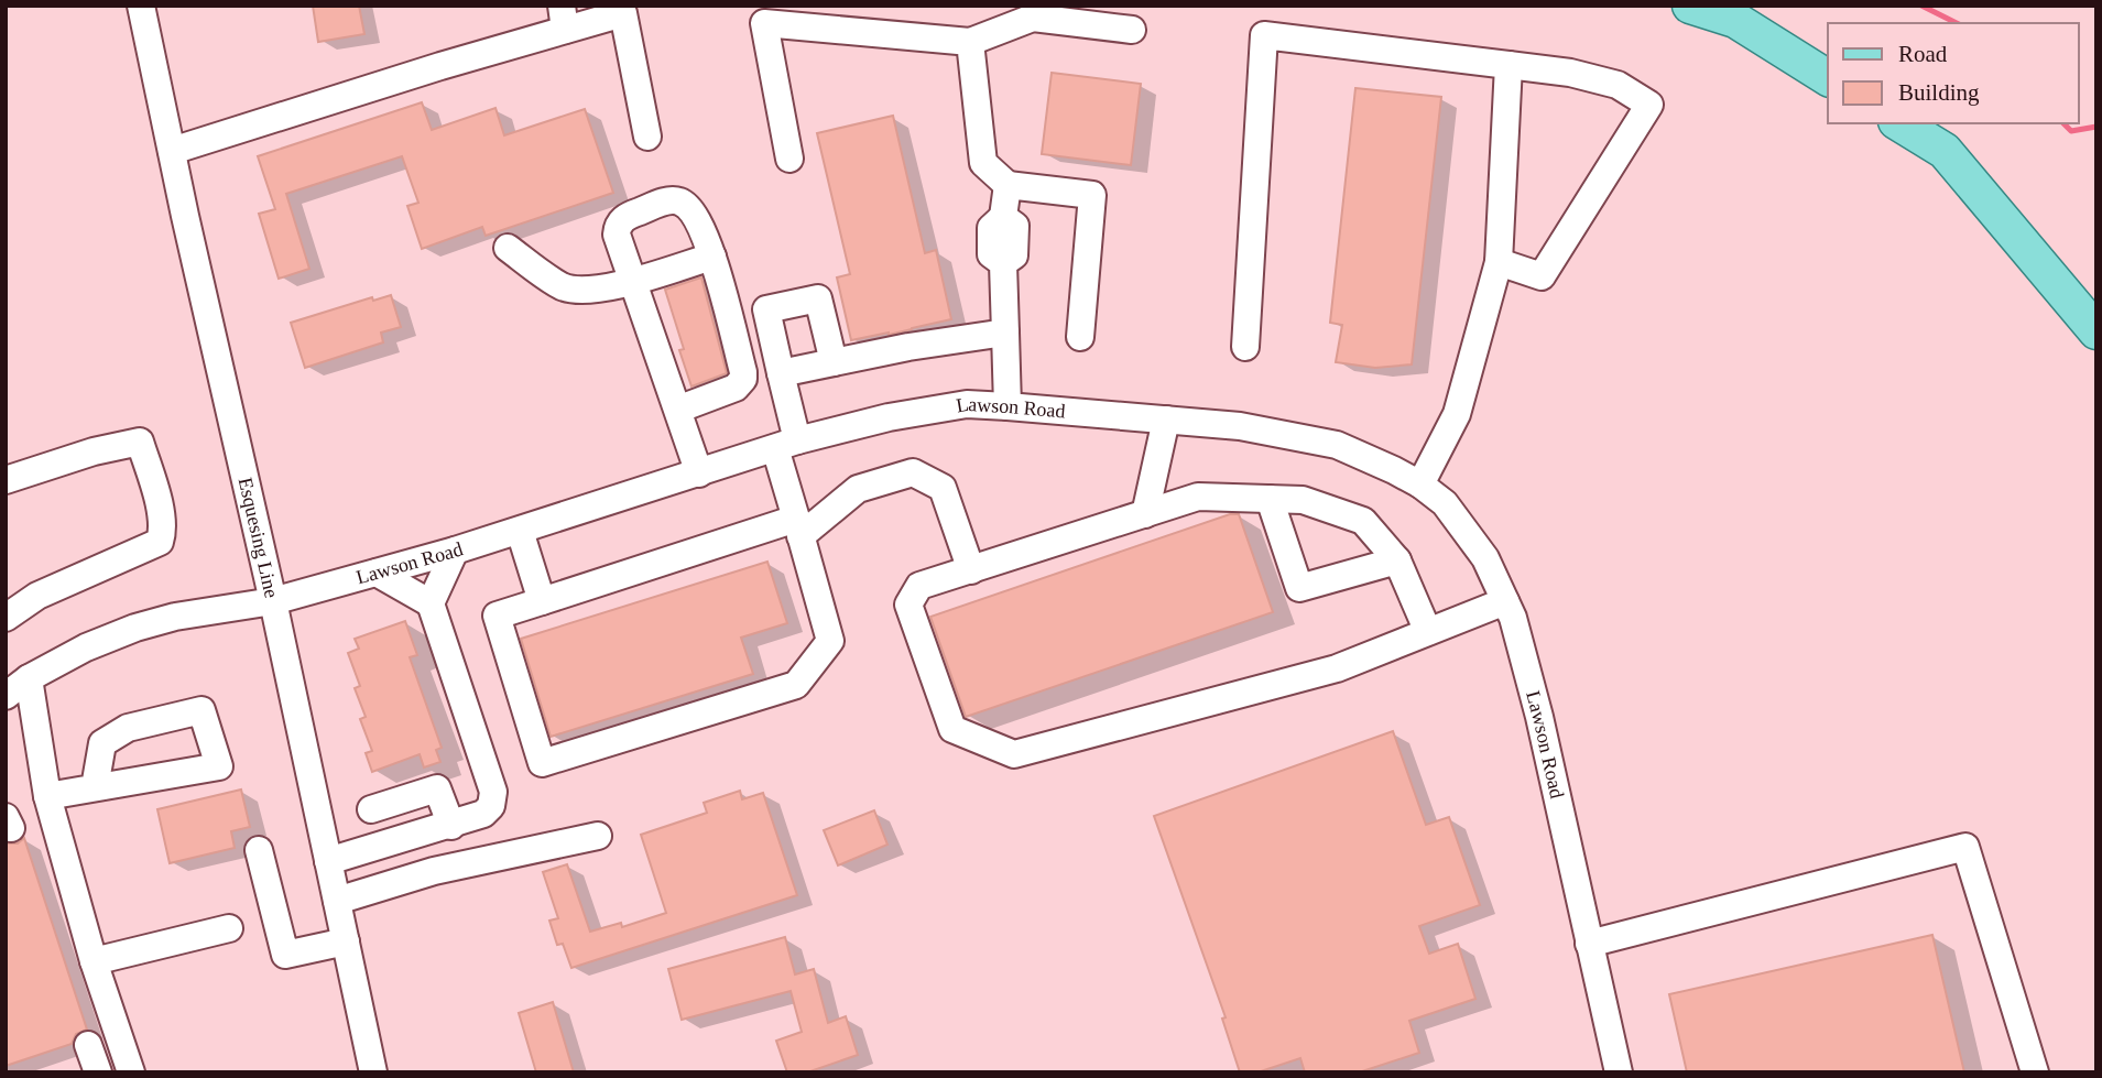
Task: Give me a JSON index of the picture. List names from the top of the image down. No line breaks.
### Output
{"streets":{"street":["Lawson Road","Esquesing Line"]},"crossings":[["Lawson Road","Esquesing Line"]],"legend":["Road","Building"]}
